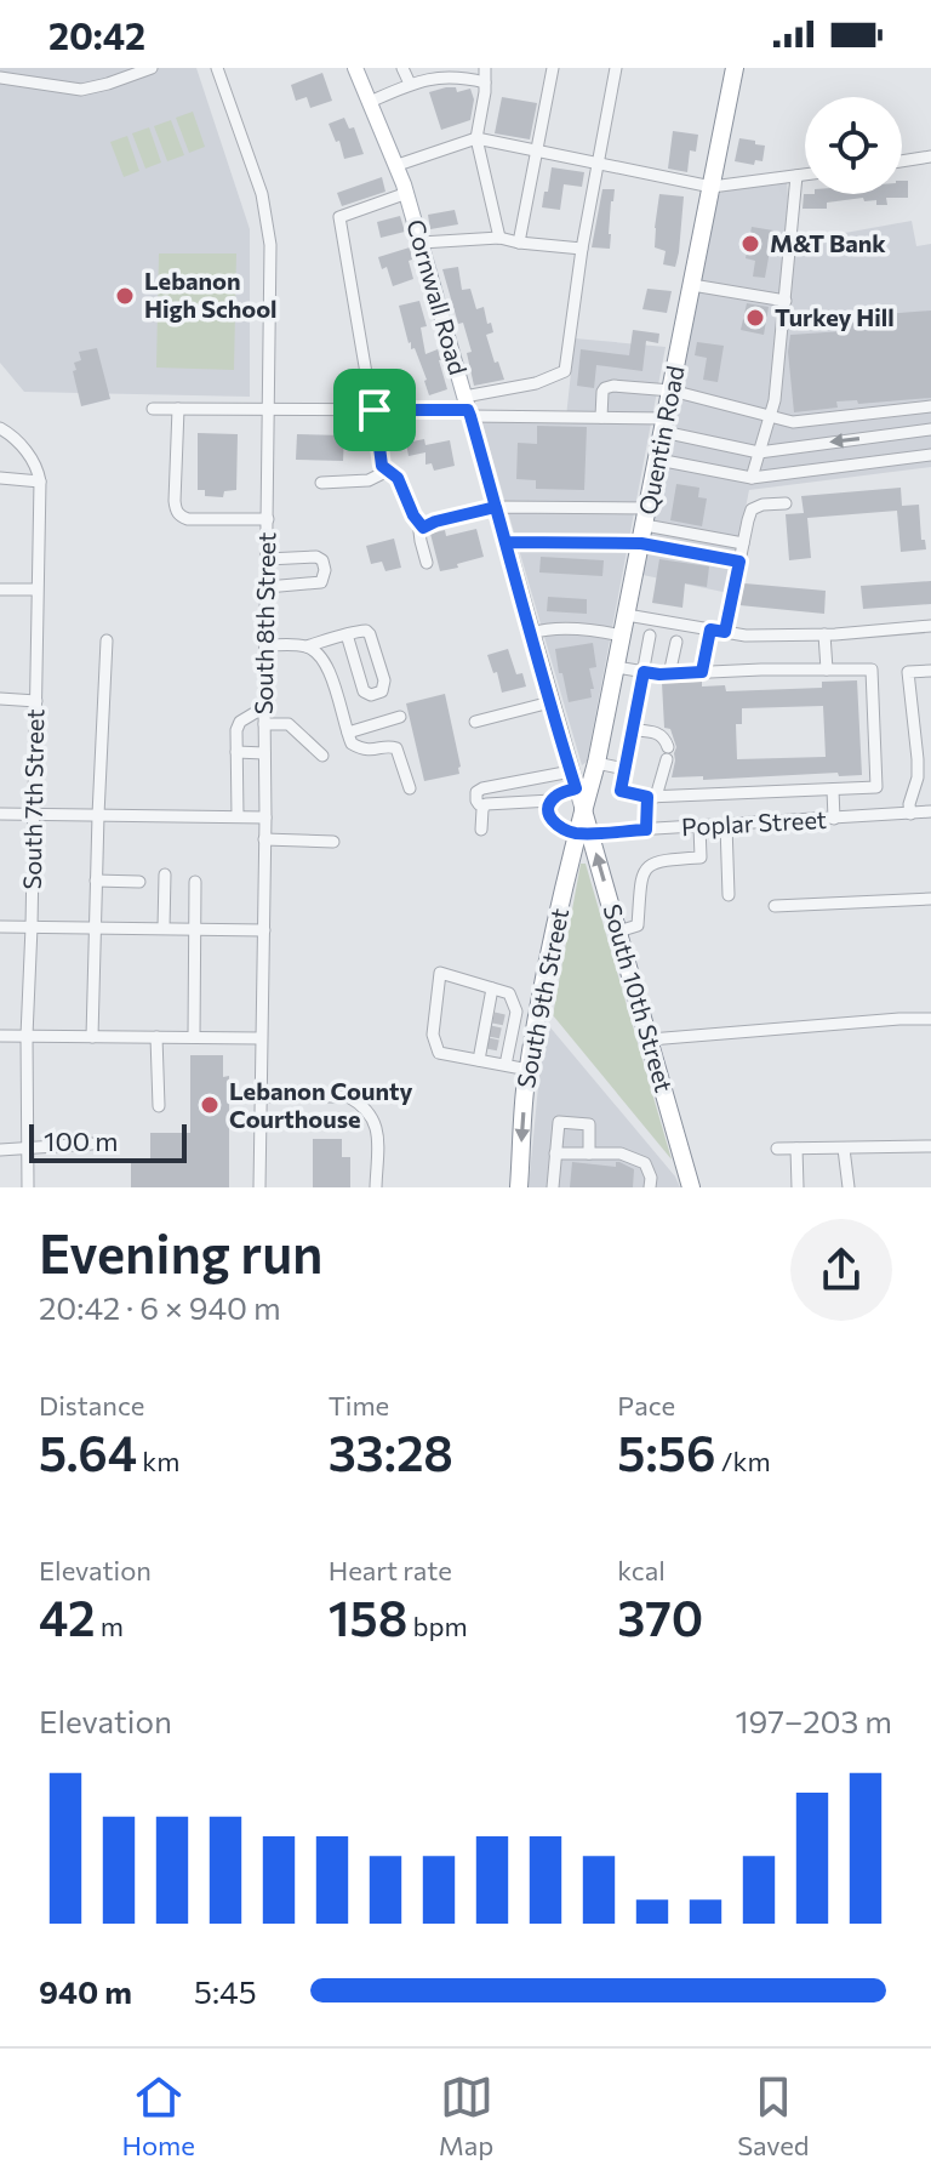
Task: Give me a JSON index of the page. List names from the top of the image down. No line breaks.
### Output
{"streets":{"highway":["Quentin Road","South 9th Street","South 10th Street"],"main road":["Cornwall Road"],"street":["South 8th Street","South 7th Street","Poplar Street"]},"crossings":[["Cornwall Road","Quentin Road"],["Quentin Road","South 10th Street"],["Poplar Street","South 9th Street"],["Poplar Street","South 10th Street"],["South 9th Street","South 10th Street"]],"places":["M&T Bank","Lebanon High School","Turkey Hill","Lebanon County Courthouse"],"scale_bar":"100 m","page":{"status":"20:42","scale":"100 m","heading":["Evening run","20:42 · 6 × 940 m"],"stats":[["Distance","5.64 km"],["Time","33:28"],["Pace","5:56 /km"],["Elevation","42 m"],["Heart rate","158 bpm"],["kcal","370"]],"chart":["Elevation","197–203 m"],"list":[{"name":"940 m","note":"5:45"}],"tabs":["Home","Map","Saved"]}}
